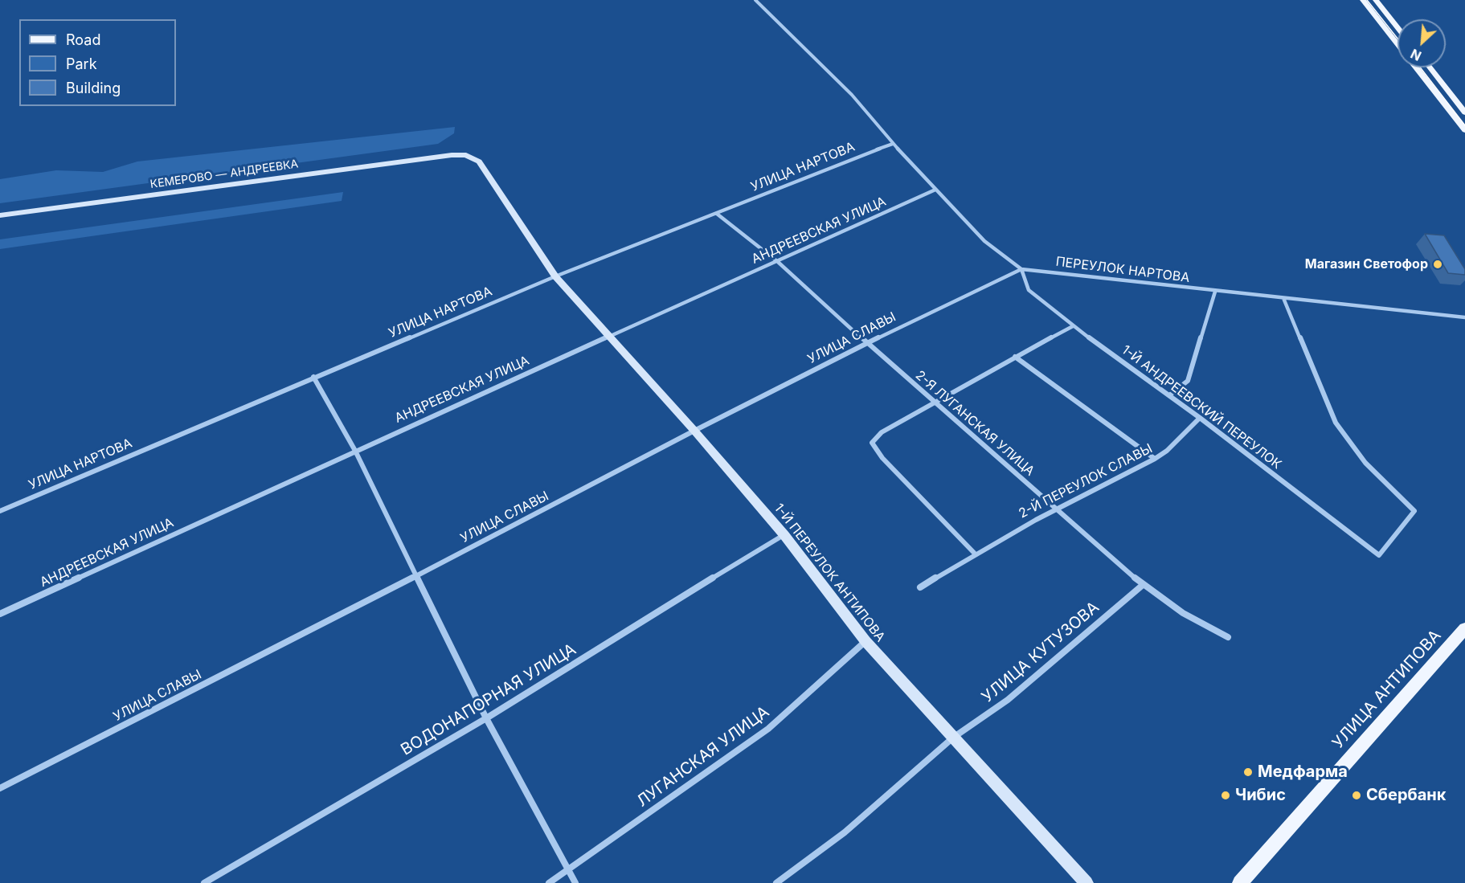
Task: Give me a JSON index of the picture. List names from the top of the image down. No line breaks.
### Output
{"streets":{"main road":["КЕМЕРОВО — АНДРЕЕВКА","1-Й ПЕРЕУЛОК АНТИПОВА","УЛИЦА АНТИПОВА"],"street":["УЛИЦА НАРТОВА","АНДРЕЕВСКАЯ УЛИЦА","ПЕРЕУЛОК НАРТОВА","УЛИЦА СЛАВЫ","1-Й АНДРЕЕВСКИЙ ПЕРЕУЛОК","2-Я ЛУГАНСКАЯ УЛИЦА","2-Й ПЕРЕУЛОК СЛАВЫ","УЛИЦА КУТУЗОВА","ВОДОНАПОРНАЯ УЛИЦА","ЛУГАНСКАЯ УЛИЦА"]},"crossings":[["УЛИЦА НАРТОВА","КЕМЕРОВО — АНДРЕЕВКА"],["УЛИЦА НАРТОВА","2-Я ЛУГАНСКАЯ УЛИЦА"],["УЛИЦА НАРТОВА","1-Й ПЕРЕУЛОК АНТИПОВА"],["КЕМЕРОВО — АНДРЕЕВКА","1-Й ПЕРЕУЛОК АНТИПОВА"],["АНДРЕЕВСКАЯ УЛИЦА","2-Я ЛУГАНСКАЯ УЛИЦА"],["АНДРЕЕВСКАЯ УЛИЦА","1-Й ПЕРЕУЛОК АНТИПОВА"],["ПЕРЕУЛОК НАРТОВА","УЛИЦА СЛАВЫ"],["ПЕРЕУЛОК НАРТОВА","1-Й АНДРЕЕВСКИЙ ПЕРЕУЛОК"],["УЛИЦА СЛАВЫ","1-Й АНДРЕЕВСКИЙ ПЕРЕУЛОК"],["УЛИЦА СЛАВЫ","2-Я ЛУГАНСКАЯ УЛИЦА"],["УЛИЦА СЛАВЫ","1-Й ПЕРЕУЛОК АНТИПОВА"],["1-Й АНДРЕЕВСКИЙ ПЕРЕУЛОК","2-Й ПЕРЕУЛОК СЛАВЫ"],["2-Я ЛУГАНСКАЯ УЛИЦА","2-Й ПЕРЕУЛОК СЛАВЫ"],["2-Я ЛУГАНСКАЯ УЛИЦА","УЛИЦА КУТУЗОВА"],["1-Й ПЕРЕУЛОК АНТИПОВА","УЛИЦА КУТУЗОВА"],["1-Й ПЕРЕУЛОК АНТИПОВА","ВОДОНАПОРНАЯ УЛИЦА"],["1-Й ПЕРЕУЛОК АНТИПОВА","ЛУГАНСКАЯ УЛИЦА"]],"places":["Магазин Светофор","Медфарма","Чибис","Сбербанк"],"legend":["Road","Park","Building"],"north":"bottom left"}
